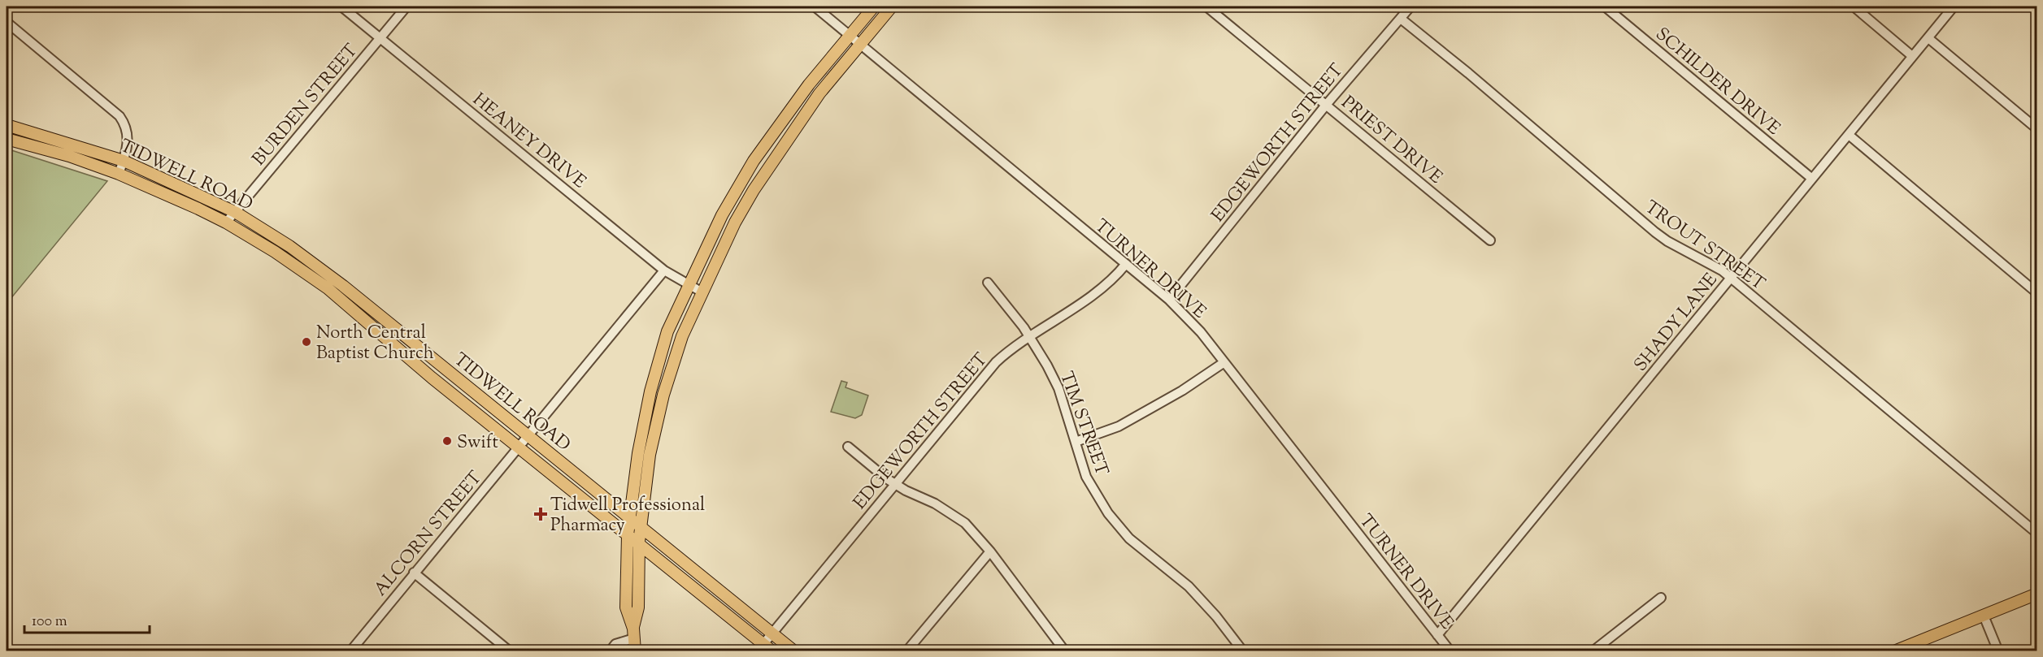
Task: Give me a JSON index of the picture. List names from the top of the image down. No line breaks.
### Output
{"streets":{"main road":["TIDWELL ROAD"],"street":["SCHILDER DRIVE","BURDEN STREET","PRIEST DRIVE","HEANEY DRIVE","EDGEWORTH STREET","TROUT STREET","TURNER DRIVE","SHADY LANE","TIM STREET","ALCORN STREET"]},"crossings":[["SCHILDER DRIVE","SHADY LANE"],["BURDEN STREET","HEANEY DRIVE"],["BURDEN STREET","TIDWELL ROAD"],["PRIEST DRIVE","EDGEWORTH STREET"],["HEANEY DRIVE","ALCORN STREET"],["EDGEWORTH STREET","TIDWELL ROAD"],["EDGEWORTH STREET","TROUT STREET"],["EDGEWORTH STREET","TURNER DRIVE"],["EDGEWORTH STREET","TIM STREET"],["TIDWELL ROAD","ALCORN STREET"],["TROUT STREET","SHADY LANE"],["TURNER DRIVE","SHADY LANE"]],"places":{"other":["North Central Baptist Church","Swift"],"health":["Tidwell Professional Pharmacy"]},"scale_bar":"100 m"}
